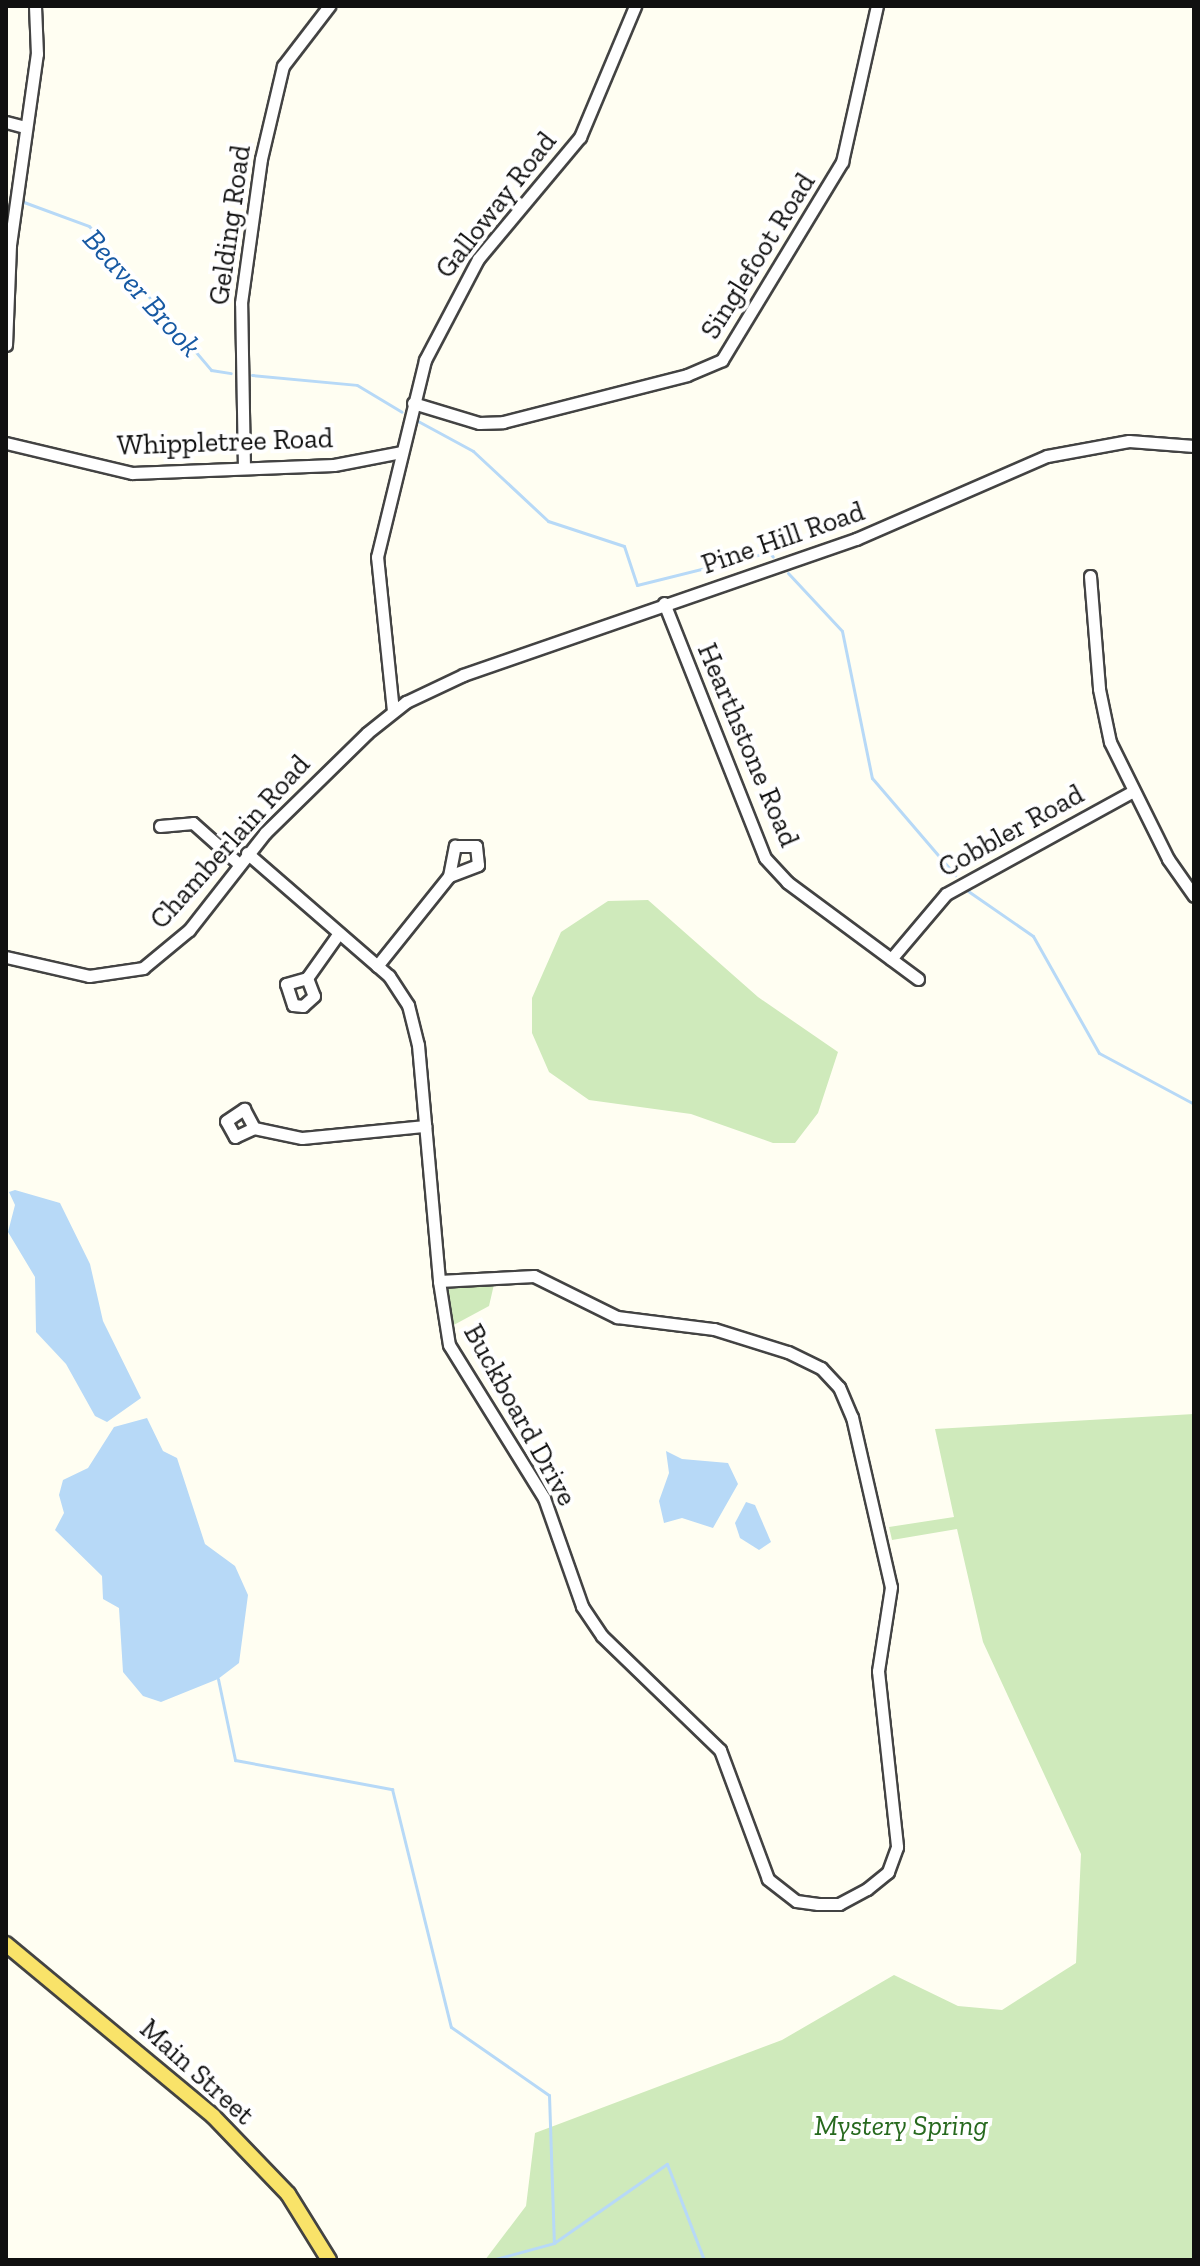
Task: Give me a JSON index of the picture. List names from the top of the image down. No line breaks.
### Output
{"streets":{"main road":["Main Street"],"street":["Galloway Road","Gelding Road","Singlefoot Road","Whippletree Road","Pine Hill Road","Hearthstone Road","Cobbler Road","Chamberlain Road","Buckboard Drive"]},"crossings":[["Galloway Road","Singlefoot Road"],["Galloway Road","Whippletree Road"],["Galloway Road","Pine Hill Road"],["Galloway Road","Chamberlain Road"],["Gelding Road","Whippletree Road"],["Pine Hill Road","Hearthstone Road"],["Pine Hill Road","Chamberlain Road"],["Hearthstone Road","Cobbler Road"],["Chamberlain Road","Buckboard Drive"]],"water":["Beaver Brook"],"parks":["Mystery Spring"]}
